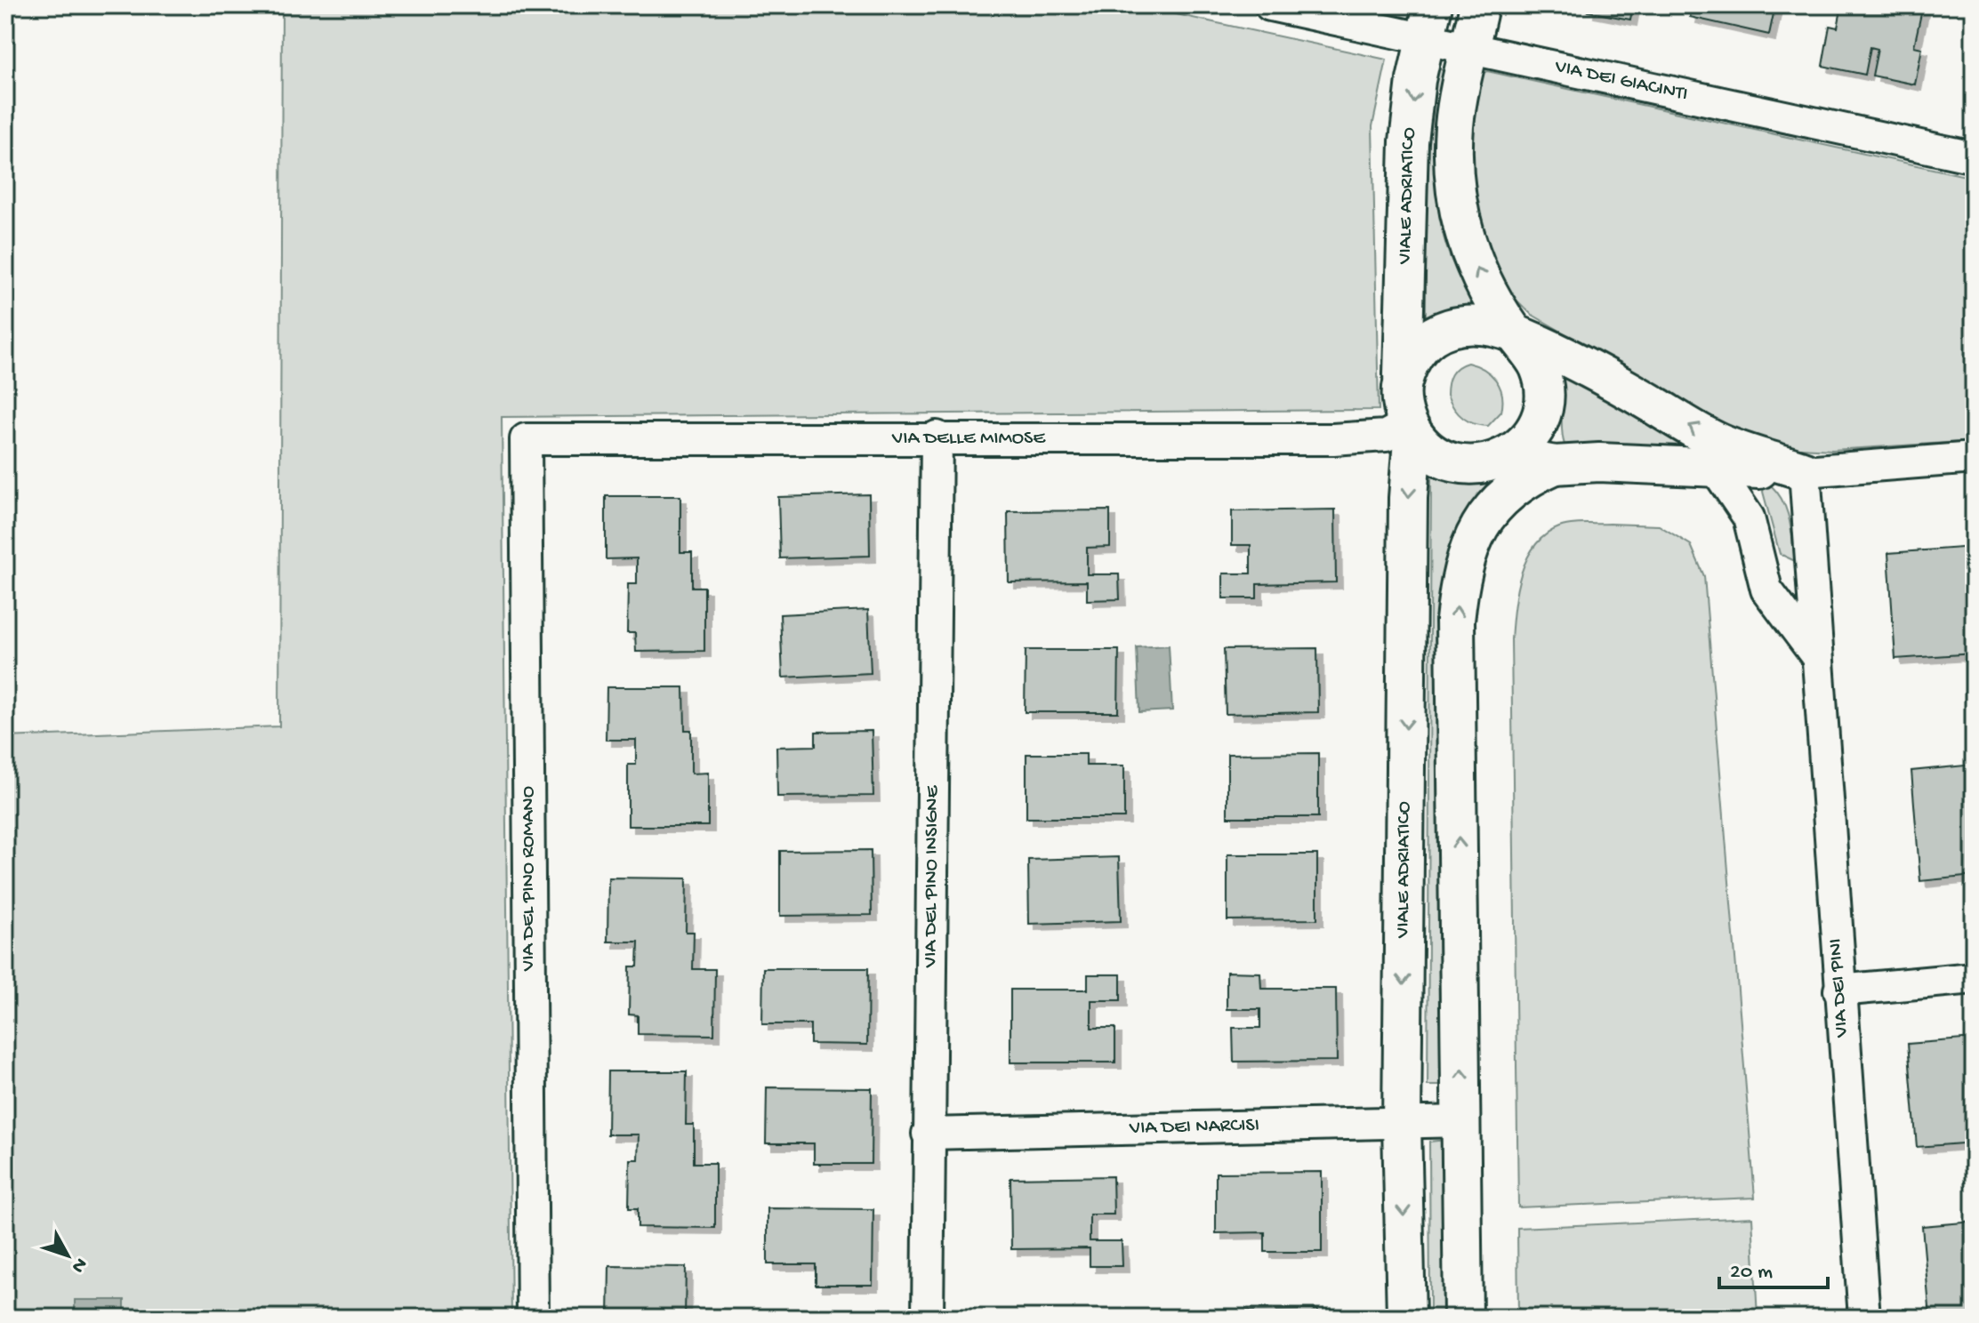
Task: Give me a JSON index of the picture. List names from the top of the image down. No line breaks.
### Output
{"streets":{"street":["VIA DEI GIACINTI","VIALE ADRIATICO","VIA DELLE MIMOSE","VIA DEL PINO INSIGNE","VIA DEL PINO ROMANO","VIA DEI PINI","VIA DEI NARCISI"]},"crossings":[["VIA DEI GIACINTI","VIALE ADRIATICO"],["VIALE ADRIATICO","VIA DELLE MIMOSE"],["VIALE ADRIATICO","VIA DEI NARCISI"],["VIA DELLE MIMOSE","VIA DEL PINO INSIGNE"],["VIA DELLE MIMOSE","VIA DEL PINO ROMANO"],["VIA DEL PINO INSIGNE","VIA DEI NARCISI"]],"scale_bar":"20 m","north":"bottom right"}
